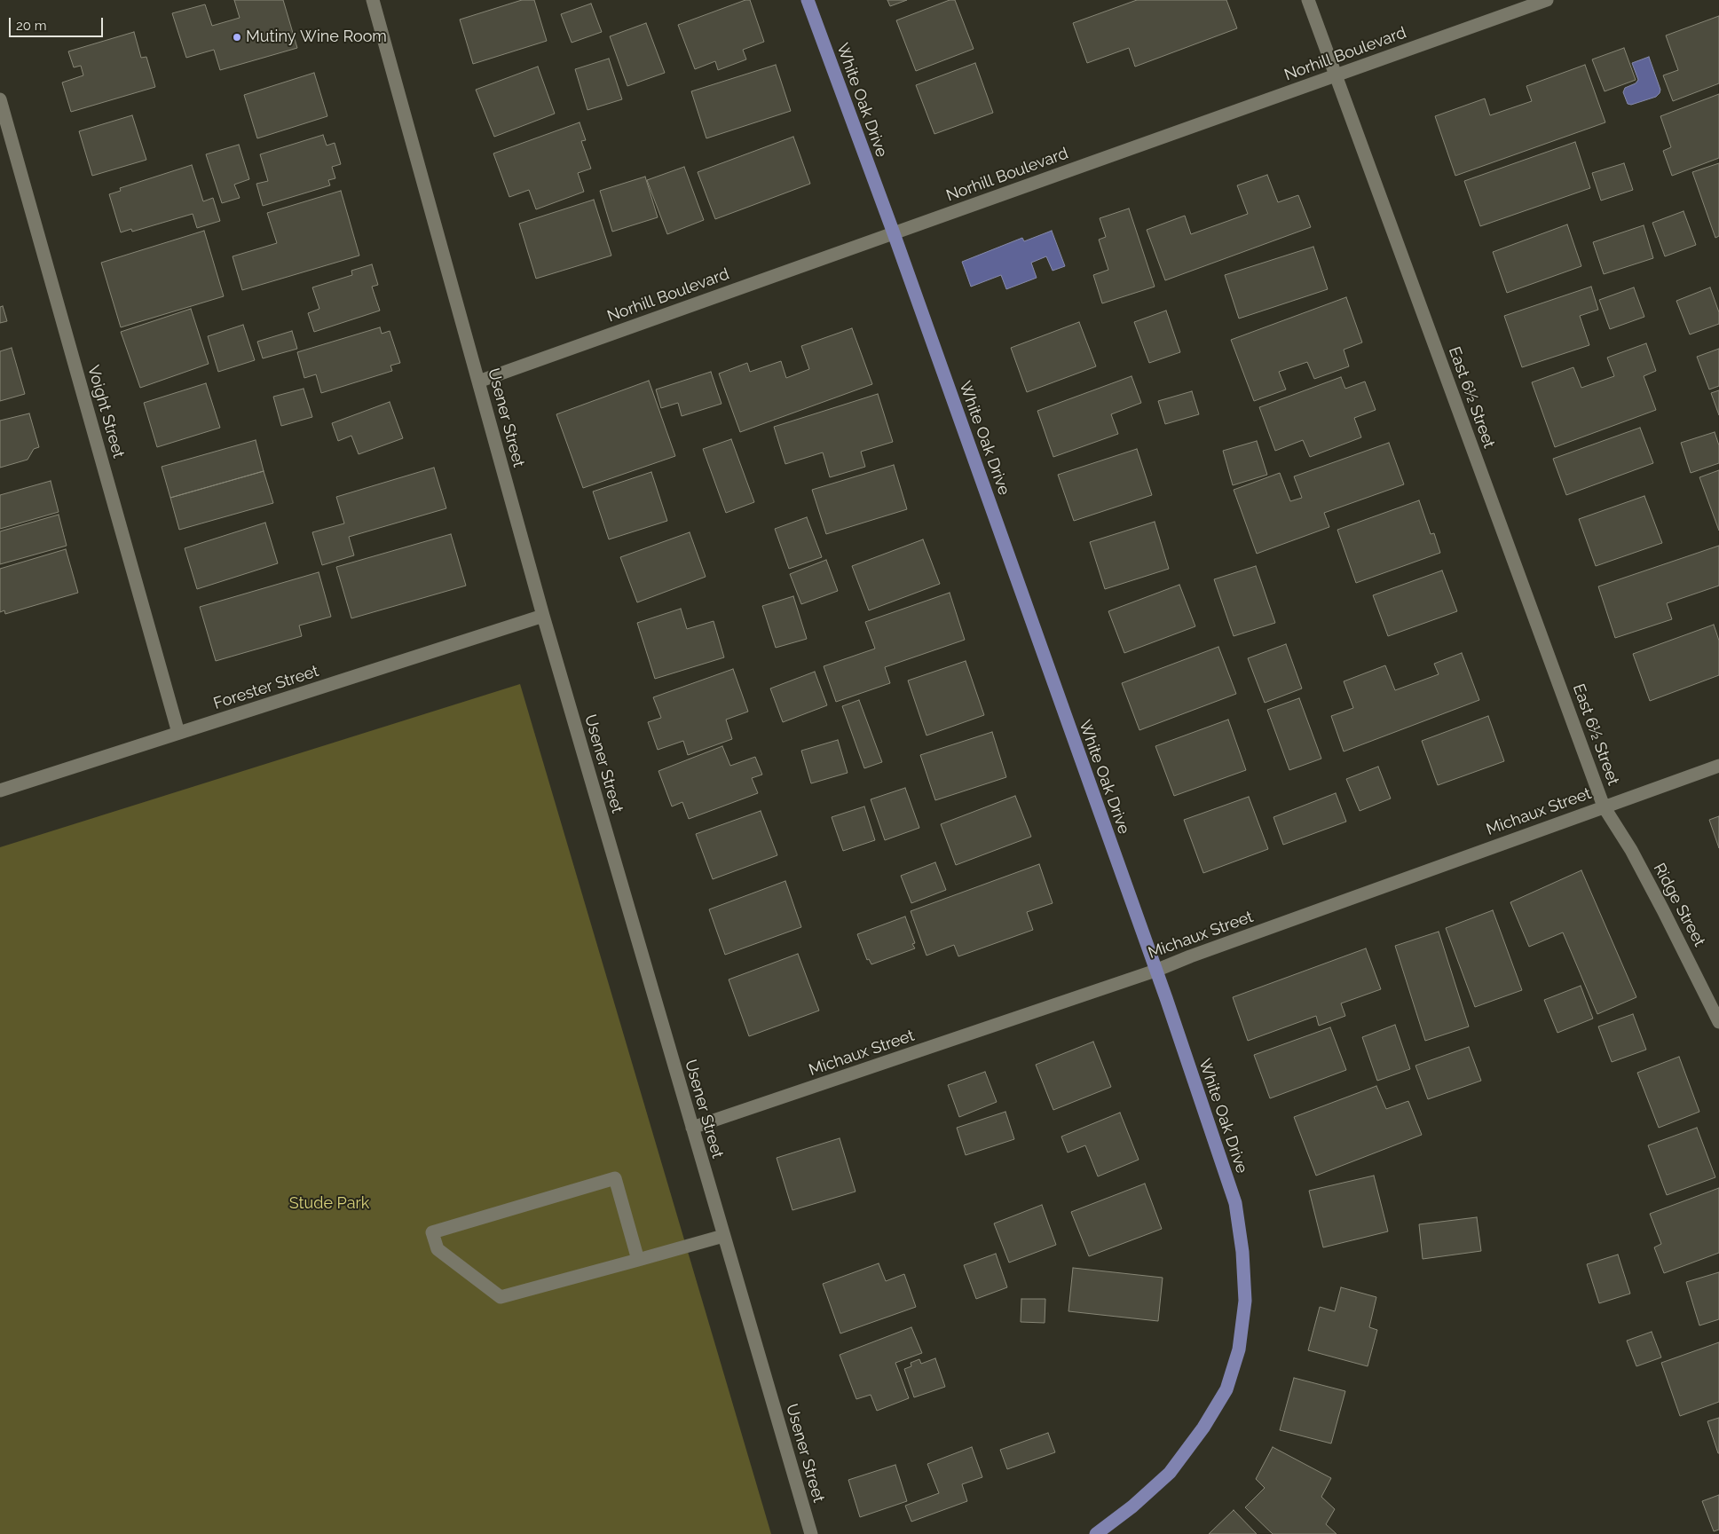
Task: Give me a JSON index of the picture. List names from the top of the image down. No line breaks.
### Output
{"streets":{"main road":["White Oak Drive"],"street":["Norhill Boulevard","East 6½ Street","Voight Street","Usener Street","Forester Street","Michaux Street","Ridge Street"]},"crossings":[["Norhill Boulevard","White Oak Drive"],["Norhill Boulevard","East 6½ Street"],["Norhill Boulevard","Usener Street"],["White Oak Drive","Michaux Street"],["East 6½ Street","Michaux Street"],["East 6½ Street","Ridge Street"],["Voight Street","Forester Street"],["Usener Street","Forester Street"],["Usener Street","Michaux Street"],["Michaux Street","Ridge Street"]],"parks":["Stude Park"],"places":["Mutiny Wine Room"],"scale_bar":"20 m"}
